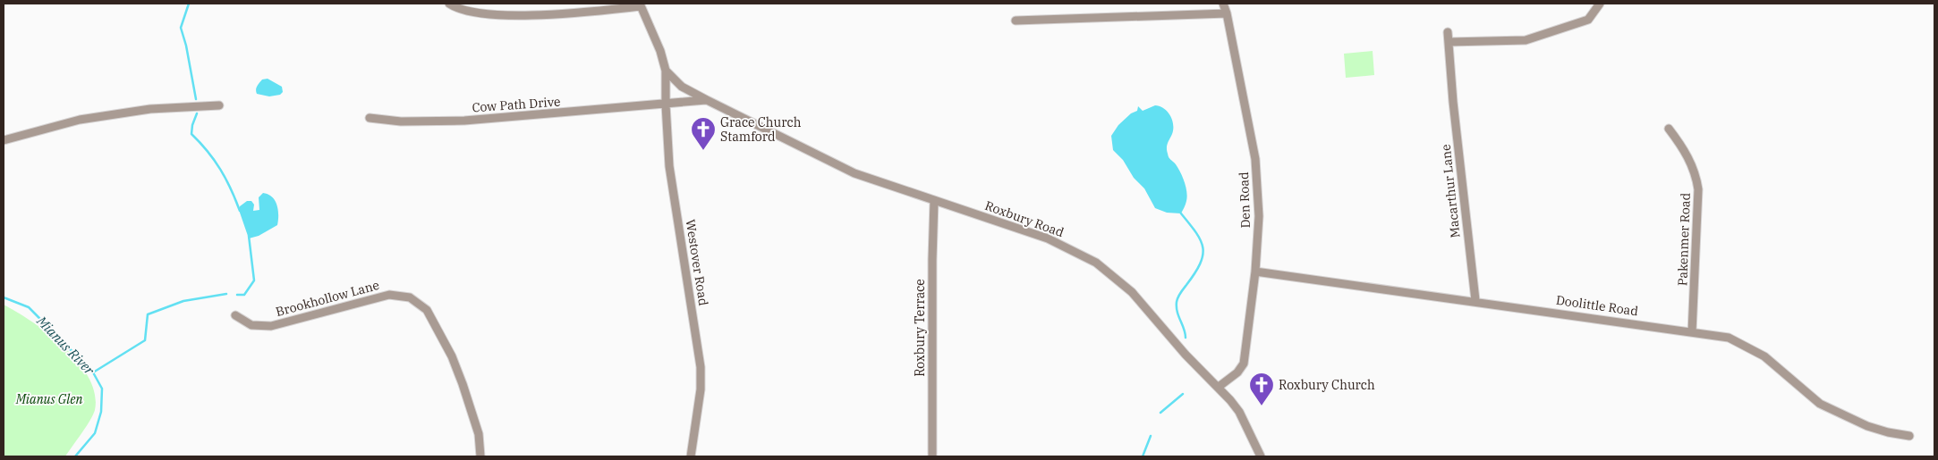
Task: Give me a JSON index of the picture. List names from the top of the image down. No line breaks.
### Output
{"streets":{"street":["Cow Path Drive","Macarthur Lane","Den Road","Roxbury Road","Pakenmer Road","Westover Road","Brookhollow Lane","Doolittle Road","Roxbury Terrace"]},"crossings":[["Cow Path Drive","Westover Road"],["Macarthur Lane","Doolittle Road"],["Den Road","Roxbury Road"],["Den Road","Doolittle Road"],["Roxbury Road","Westover Road"],["Roxbury Road","Roxbury Terrace"],["Pakenmer Road","Doolittle Road"]],"water":["Mianus River"],"parks":["Mianus Glen"],"places":{"church":["Grace Church Stamford","Roxbury Church"]}}
